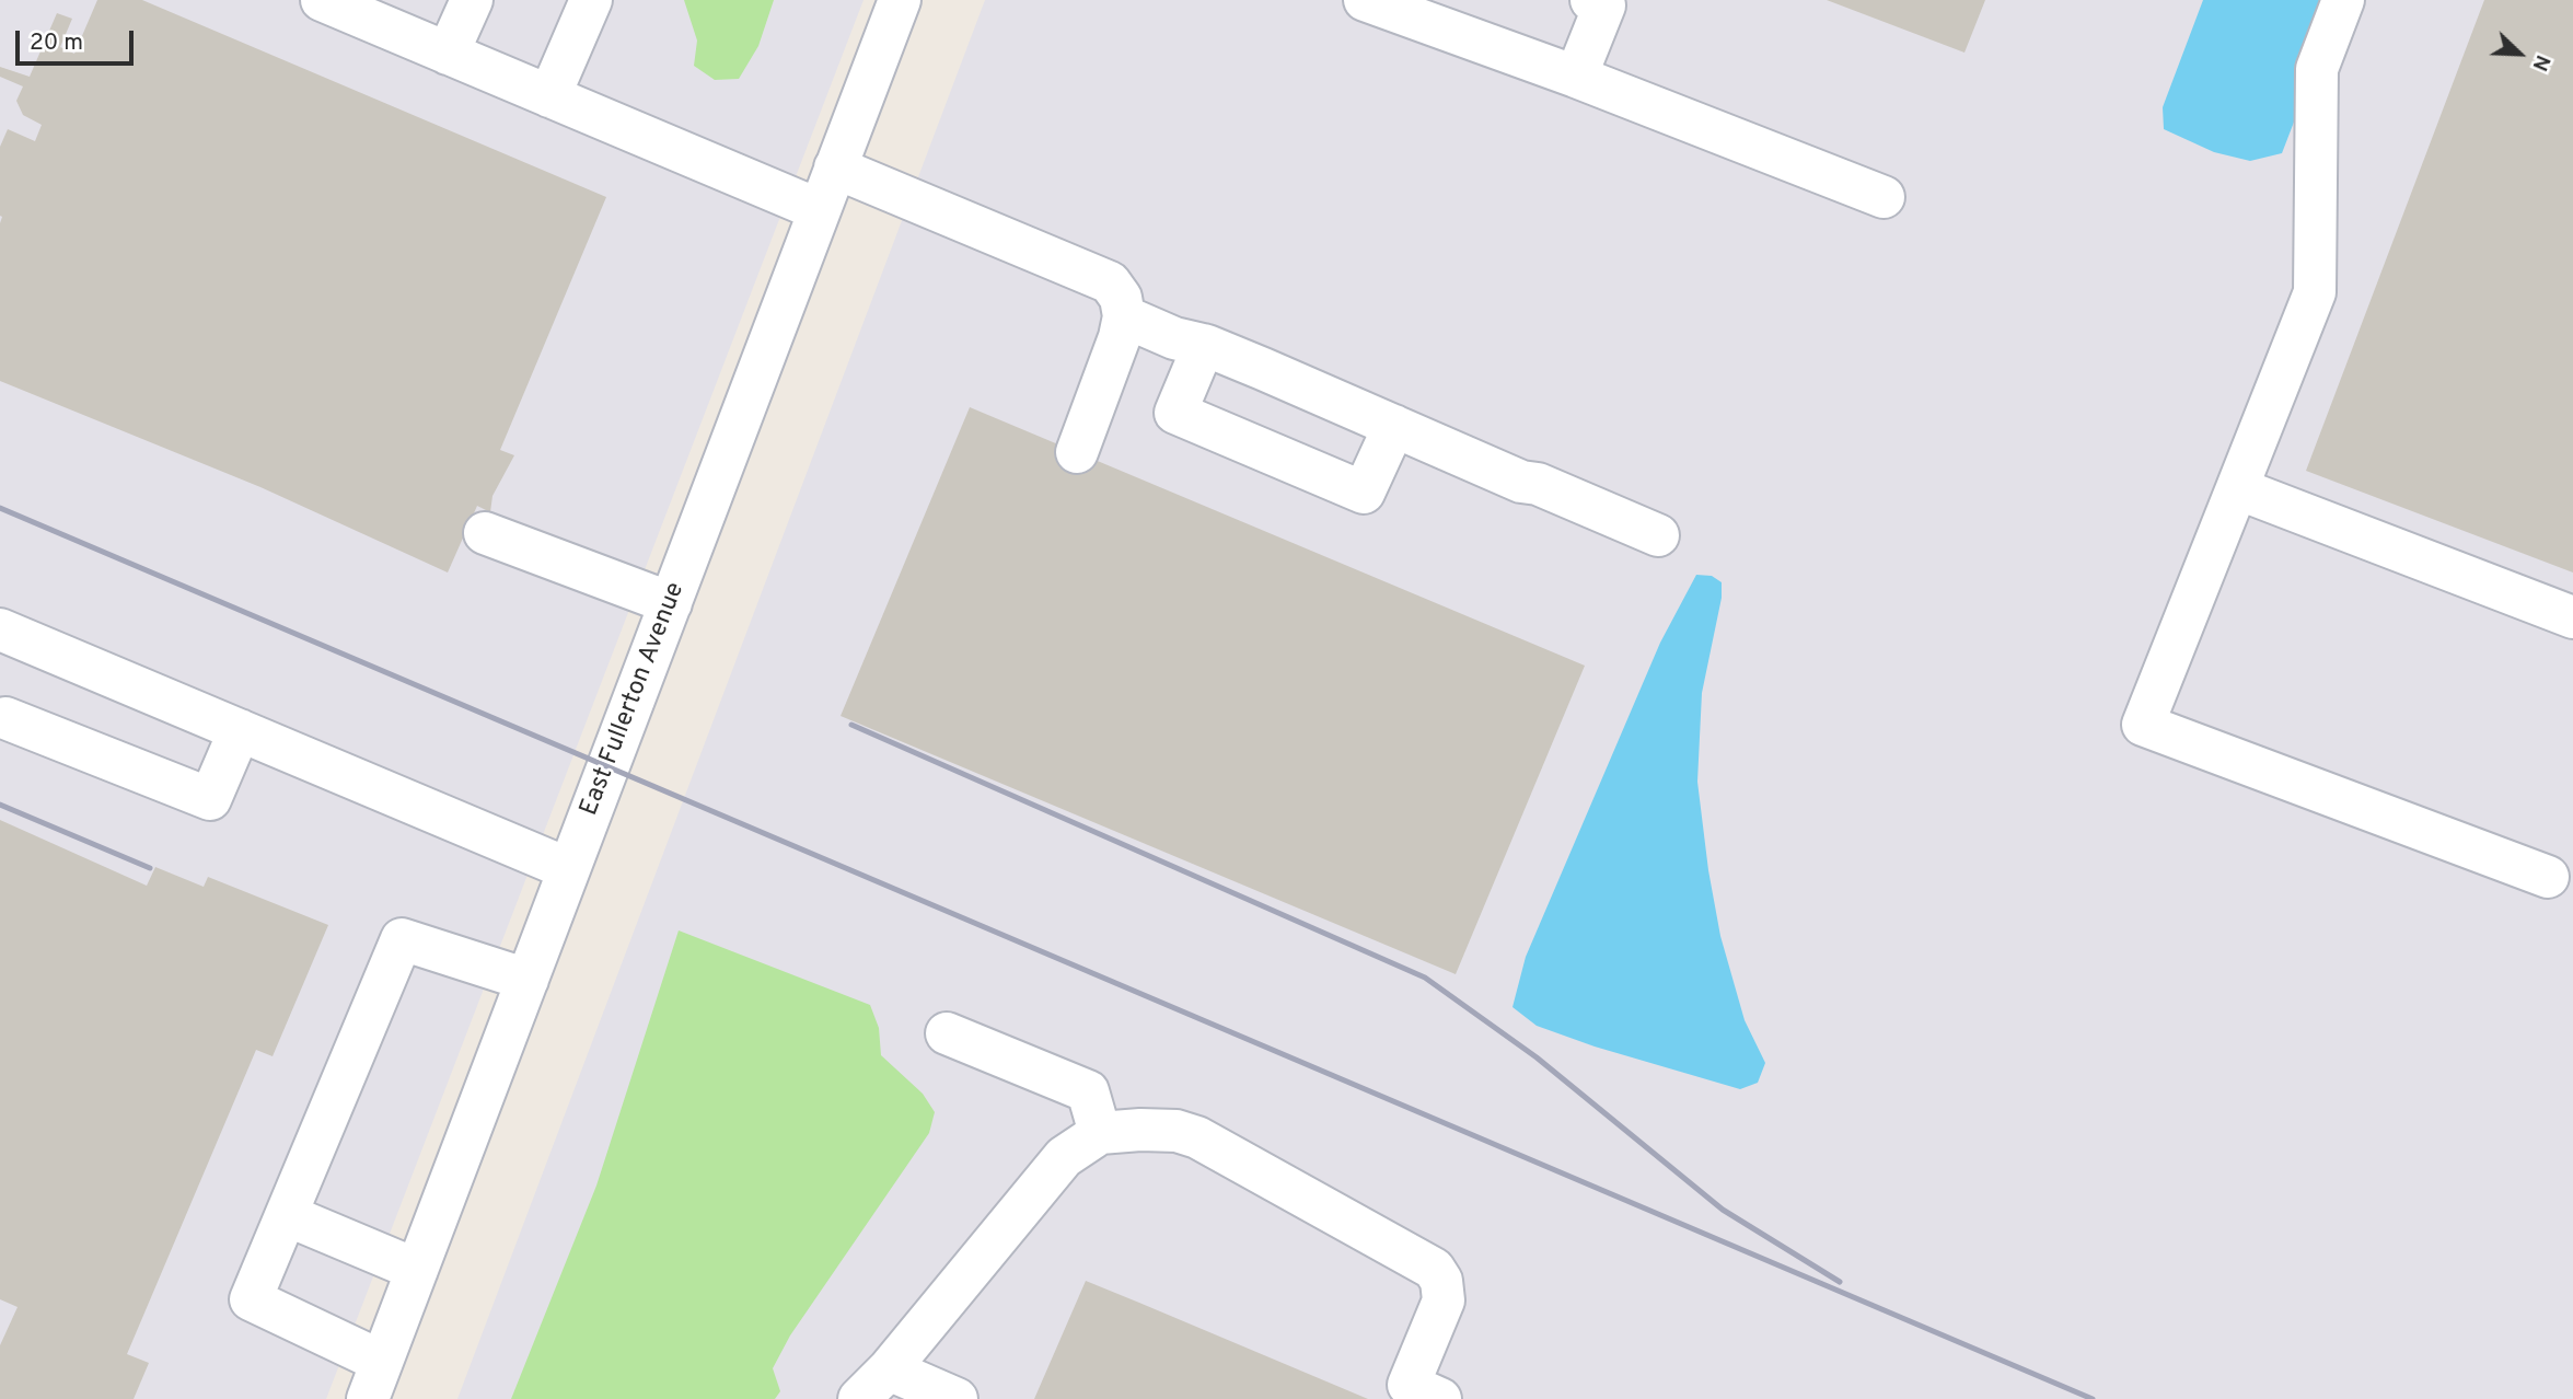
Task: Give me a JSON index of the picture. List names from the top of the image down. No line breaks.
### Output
{"streets":{"street":["East Fullerton Avenue"]},"scale_bar":"20 m","north":"bottom right"}
